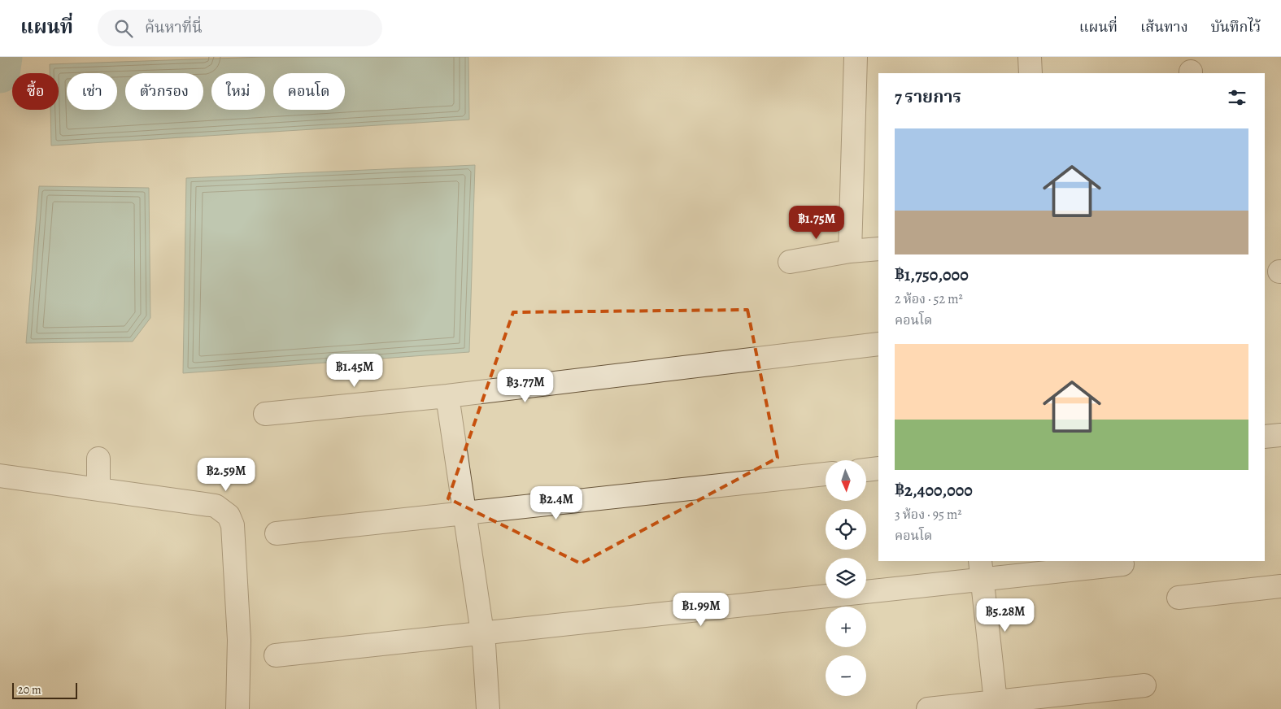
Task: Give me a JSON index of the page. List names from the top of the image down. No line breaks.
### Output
{"scale_bar":"20 m","north":"bottom","page":{"header":"แผนที่","search":"ค้นหาที่นี่","nav":["แผนที่","เส้นทาง","บันทึกไว้"],"chip":["ซื้อ","เช่า","ตัวกรอง","ใหม่","คอนโด"],"heading":"7 รายการ","list":[{"name":"฿1,750,000","note":"2 ห้อง · 52 m² · คอนโด"},{"name":"฿2,400,000","note":"3 ห้อง · 95 m² · คอนโด"}],"price":["฿1.75M","฿1.45M","฿3.77M","฿2.59M","฿2.4M","฿1.99M","฿5.28M"],"map_buttons":["+","−"],"scale":"20 m"}}
